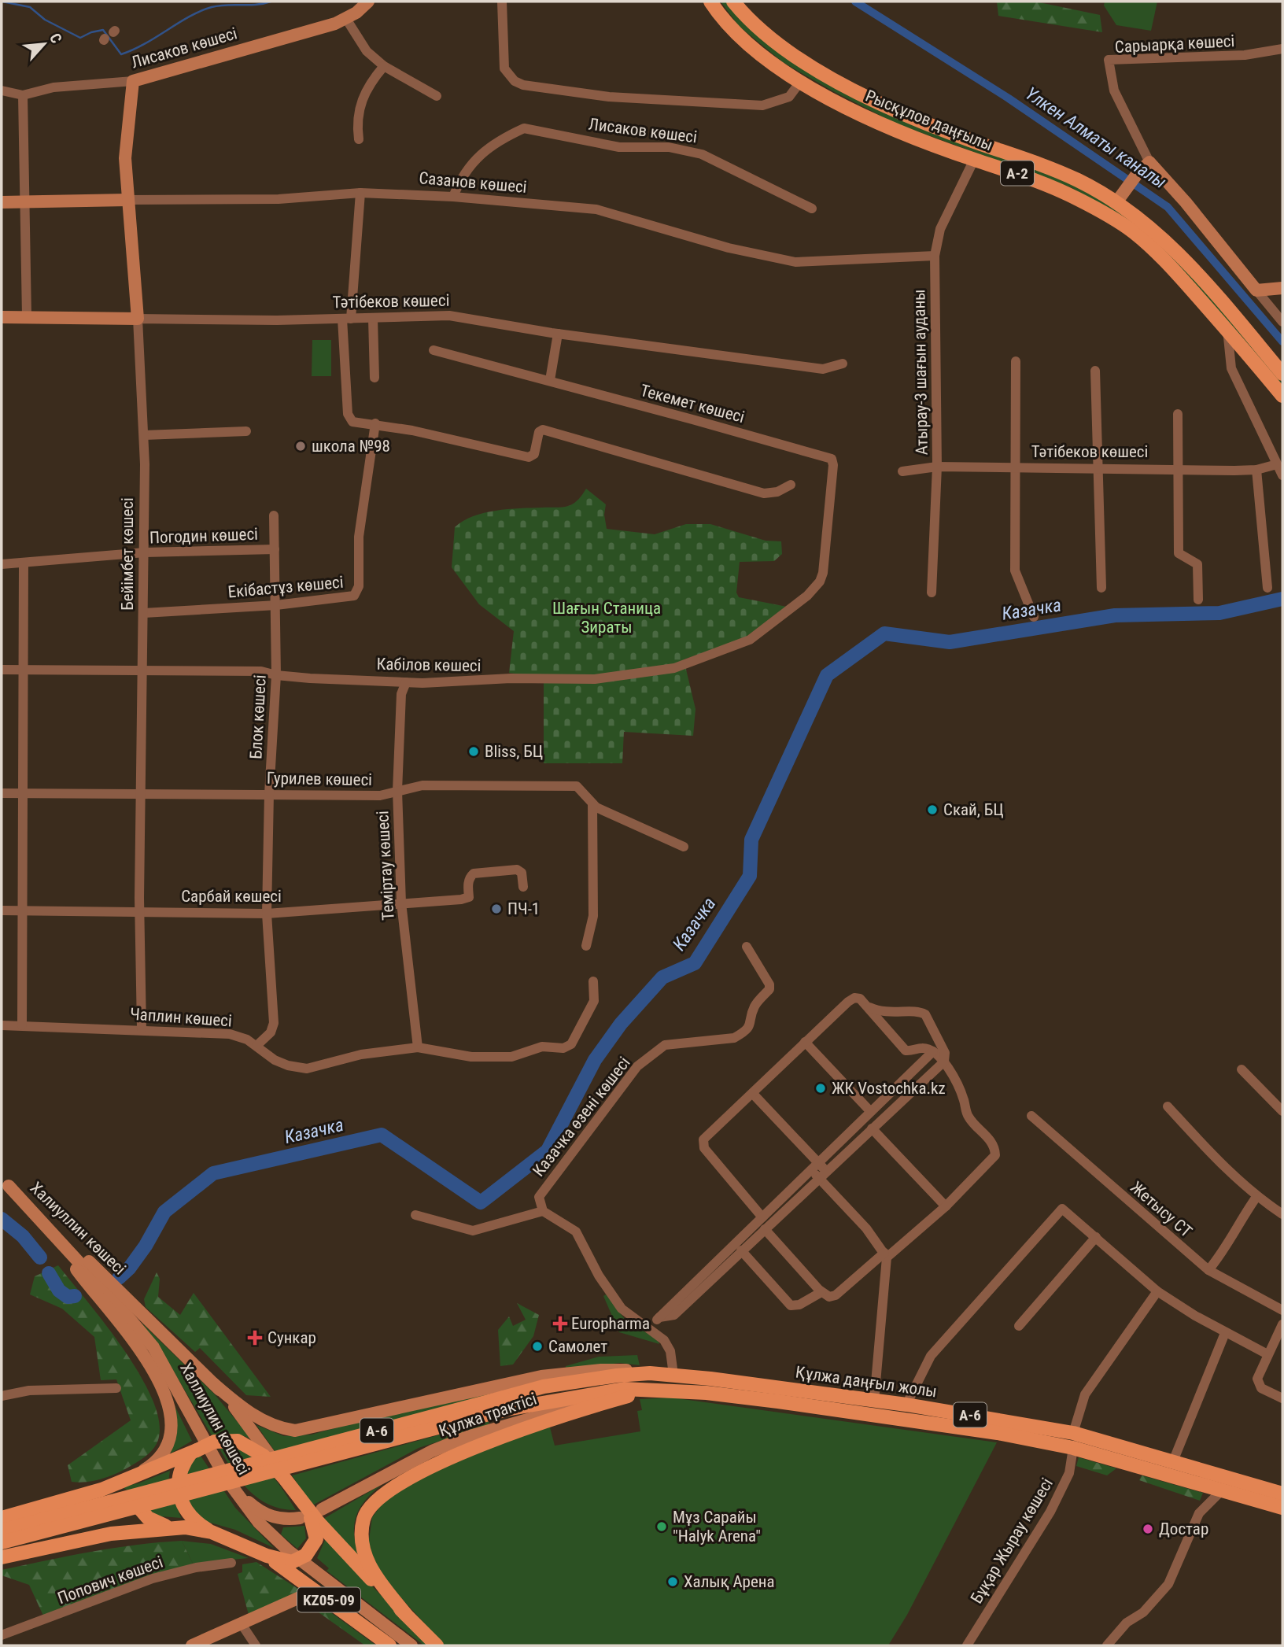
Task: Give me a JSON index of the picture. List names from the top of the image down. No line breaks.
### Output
{"streets":{"main road":["Лисаков көшесі","Рысқұлов даңғылы","A-2","Сазанов көшесі","Тәтібеков көшесі","Бейімбет көшесі","Халиуллин көшесі","Құлжа даңғыл жолы","Құлжа трактісі","A-6","Халлиулин көшесі","KZ05-09"],"street":["Сарыарқа көшесі","Атырау-3 шағын ауданы","Текемет көшесі","Погодин көшесі","Екібастұз көшесі","Кабілов көшесі","Блок көшесі","Гурилев көшесі","Теміртау көшесі","Сарбай көшесі","Чаплин көшесі","Казачка өзені көшесі","Жетысу СТ","Бұқар Жырау көшесі","Попович көшесі"]},"crossings":[["Лисаков көшесі","Сазанов көшесі"],["Лисаков көшесі","Бейімбет көшесі"],["Рысқұлов даңғылы","Атырау-3 шағын ауданы"],["Сазанов көшесі","Атырау-3 шағын ауданы"],["Сазанов көшесі","Бейімбет көшесі"],["Тәтібеков көшесі","Атырау-3 шағын ауданы"],["Тәтібеков көшесі","Бейімбет көшесі"],["Текемет көшесі","Кабілов көшесі"],["Погодин көшесі","Бейімбет көшесі"],["Погодин көшесі","Блок көшесі"],["Бейімбет көшесі","Екібастұз көшесі"],["Бейімбет көшесі","Кабілов көшесі"],["Бейімбет көшесі","Гурилев көшесі"],["Бейімбет көшесі","Сарбай көшесі"],["Бейімбет көшесі","Чаплин көшесі"],["Екібастұз көшесі","Блок көшесі"],["Кабілов көшесі","Блок көшесі"],["Кабілов көшесі","Теміртау көшесі"],["Блок көшесі","Гурилев көшесі"],["Блок көшесі","Сарбай көшесі"],["Блок көшесі","Чаплин көшесі"],["Гурилев көшесі","Теміртау көшесі"],["Теміртау көшесі","Сарбай көшесі"],["Теміртау көшесі","Чаплин көшесі"],["Халиуллин көшесі","Халлиулин көшесі"],["Құлжа даңғыл жолы","Құлжа трактісі"],["Құлжа даңғыл жолы","A-6"],["Құлжа даңғыл жолы","Бұқар Жырау көшесі"],["Құлжа трактісі","Халлиулин көшесі"]],"water":["Үлкен Алматы каналы","Казачка"],"parks":["Шағын Станица Зираты"],"places":{"other":["школа №98","Bliss, БЦ","Скай, БЦ","ПЧ-1","ЖК Vostochka.kz","Самолет","Мұз Сарайы \"Halyk Arena\"","Достар","Халық Арена"],"health":["Europharma","Сункар"]},"north":"top right"}
